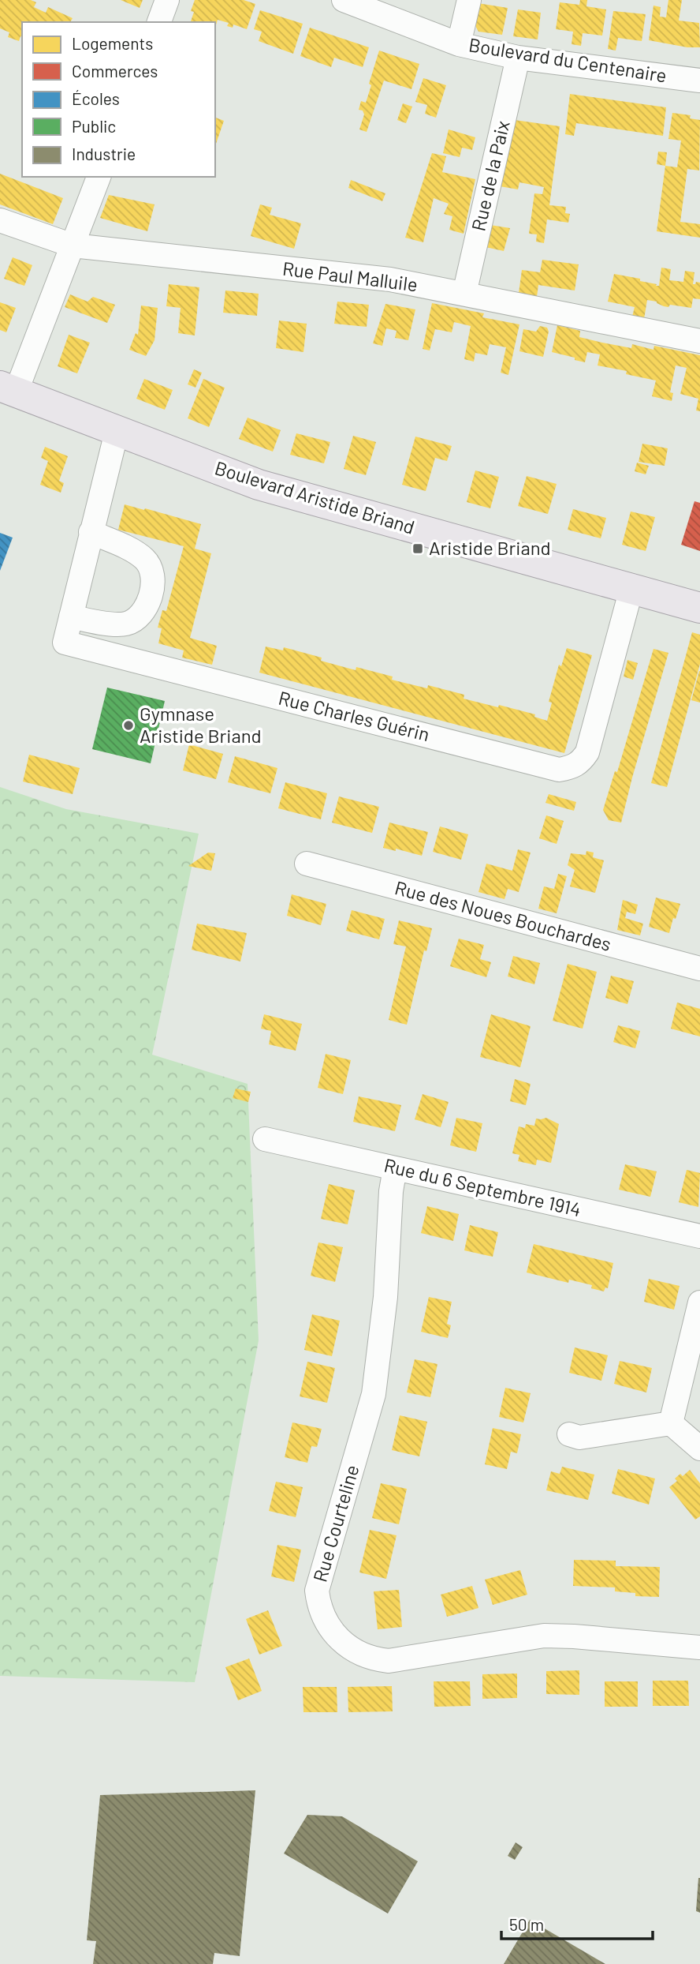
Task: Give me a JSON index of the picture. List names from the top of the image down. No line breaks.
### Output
{"streets":{"main road":["Boulevard Aristide Briand"],"street":["Boulevard du Centenaire","Rue de la Paix","Rue Paul Malluile","Rue Charles Guérin","Rue des Noues Bouchardes","Rue du 6 Septembre 1914","Rue Courteline"]},"crossings":[["Boulevard du Centenaire","Rue de la Paix"],["Rue de la Paix","Rue Paul Malluile"],["Boulevard Aristide Briand","Rue Charles Guérin"],["Rue du 6 Septembre 1914","Rue Courteline"]],"places":{"transit":["Aristide Briand"],"other":["Gymnase Aristide Briand"]},"legend":["Logements","Commerces","Écoles","Public","Industrie"],"scale_bar":"50 m"}
